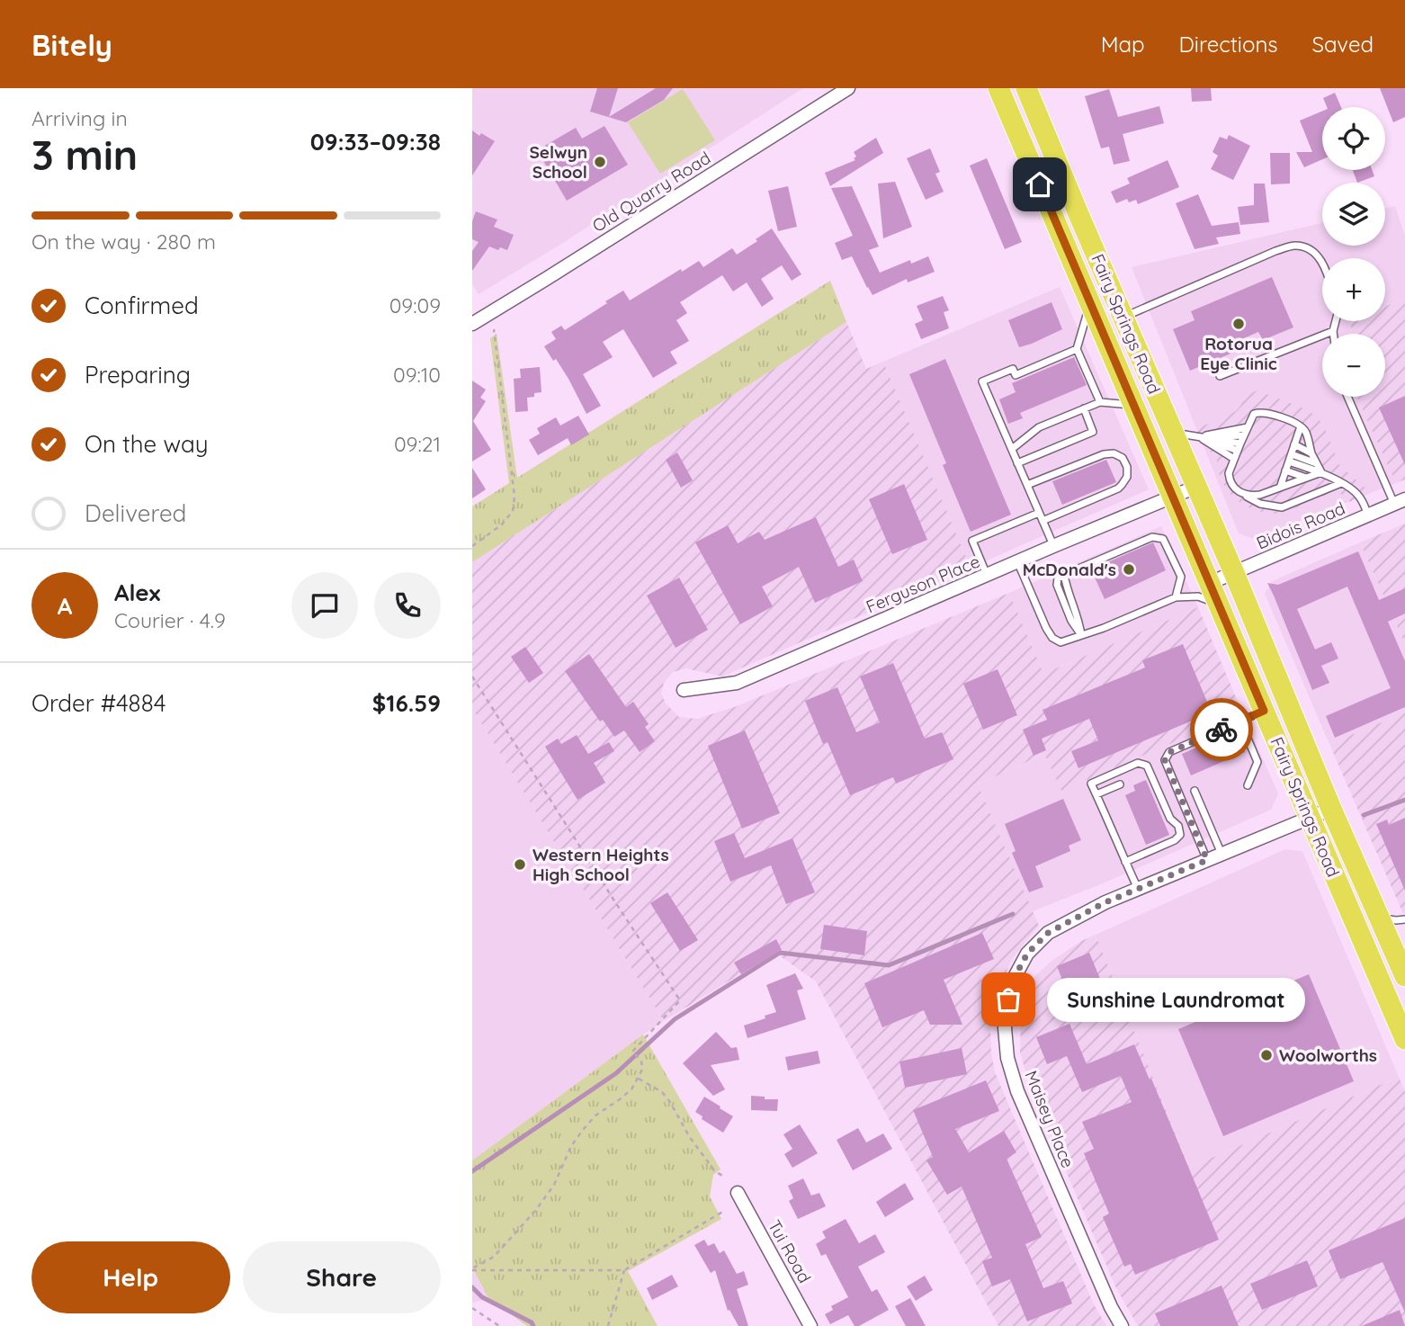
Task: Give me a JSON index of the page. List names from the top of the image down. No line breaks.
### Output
{"streets":{"highway":["Fairy Springs Road"],"street":["Old Quarry Road","Bidois Road","Ferguson Place","Maisey Place","Tui Road"]},"crossings":[["Fairy Springs Road","Bidois Road"],["Fairy Springs Road","Ferguson Place"],["Fairy Springs Road","Maisey Place"]],"places":["Selwyn School","Rotorua Eye Clinic","McDonald's","Western Heights High School","Sunshine Laundromat","Woolworths"],"page":{"header":"Bitely","nav":["Map","Directions","Saved"],"heading":["3 min","Arriving in","09:33–09:38"],"panel":["Alex","Courier · 4.9","Order #4884","$16.59"],"map_buttons":["+","−"],"bar":"On the way · 280 m","list":[["Confirmed","09:09"],["Preparing","09:10"],["On the way","09:21"],"Delivered"],"round":"A","bubble":"Sunshine Laundromat","buttons":["Help","Share"]}}
